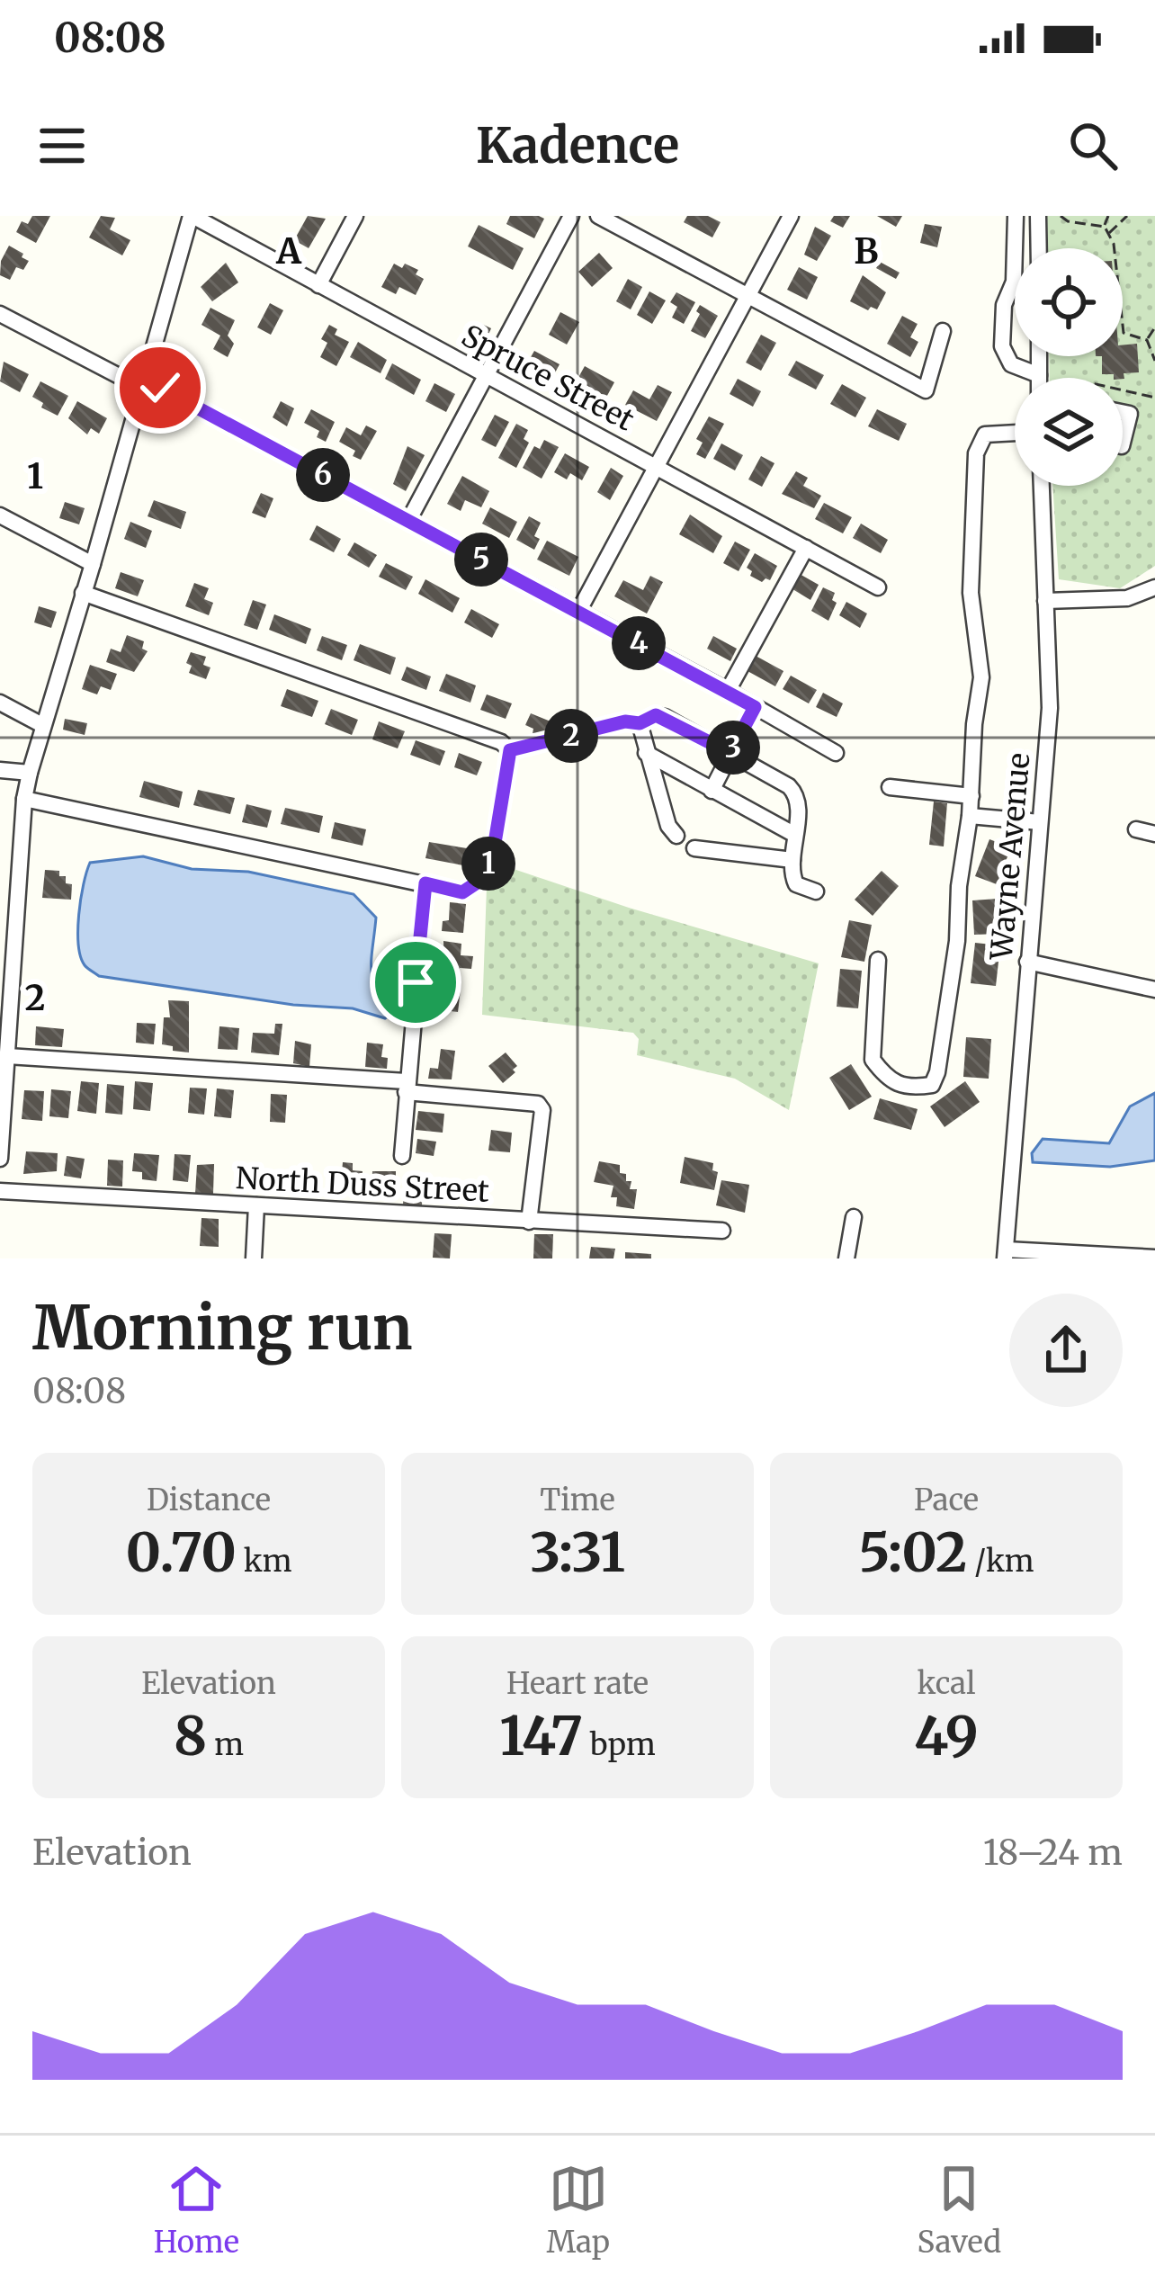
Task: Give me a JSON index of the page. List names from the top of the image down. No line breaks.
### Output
{"streets":{"street":["Spruce Street","Wayne Avenue","North Duss Street"]},"page":{"status":"08:08","header":"Kadence","pins":["6","5","4","2","3","1"],"heading":["Morning run","08:08"],"stats":[["Distance","0.70 km"],["Time","3:31"],["Pace","5:02 /km"],["Elevation","8 m"],["Heart rate","147 bpm"],["kcal","49"]],"chart":["Elevation","18–24 m"],"tabs":["Home","Map","Saved"]},"grid":{"columns":["A","B"],"rows":["1","2"]}}
